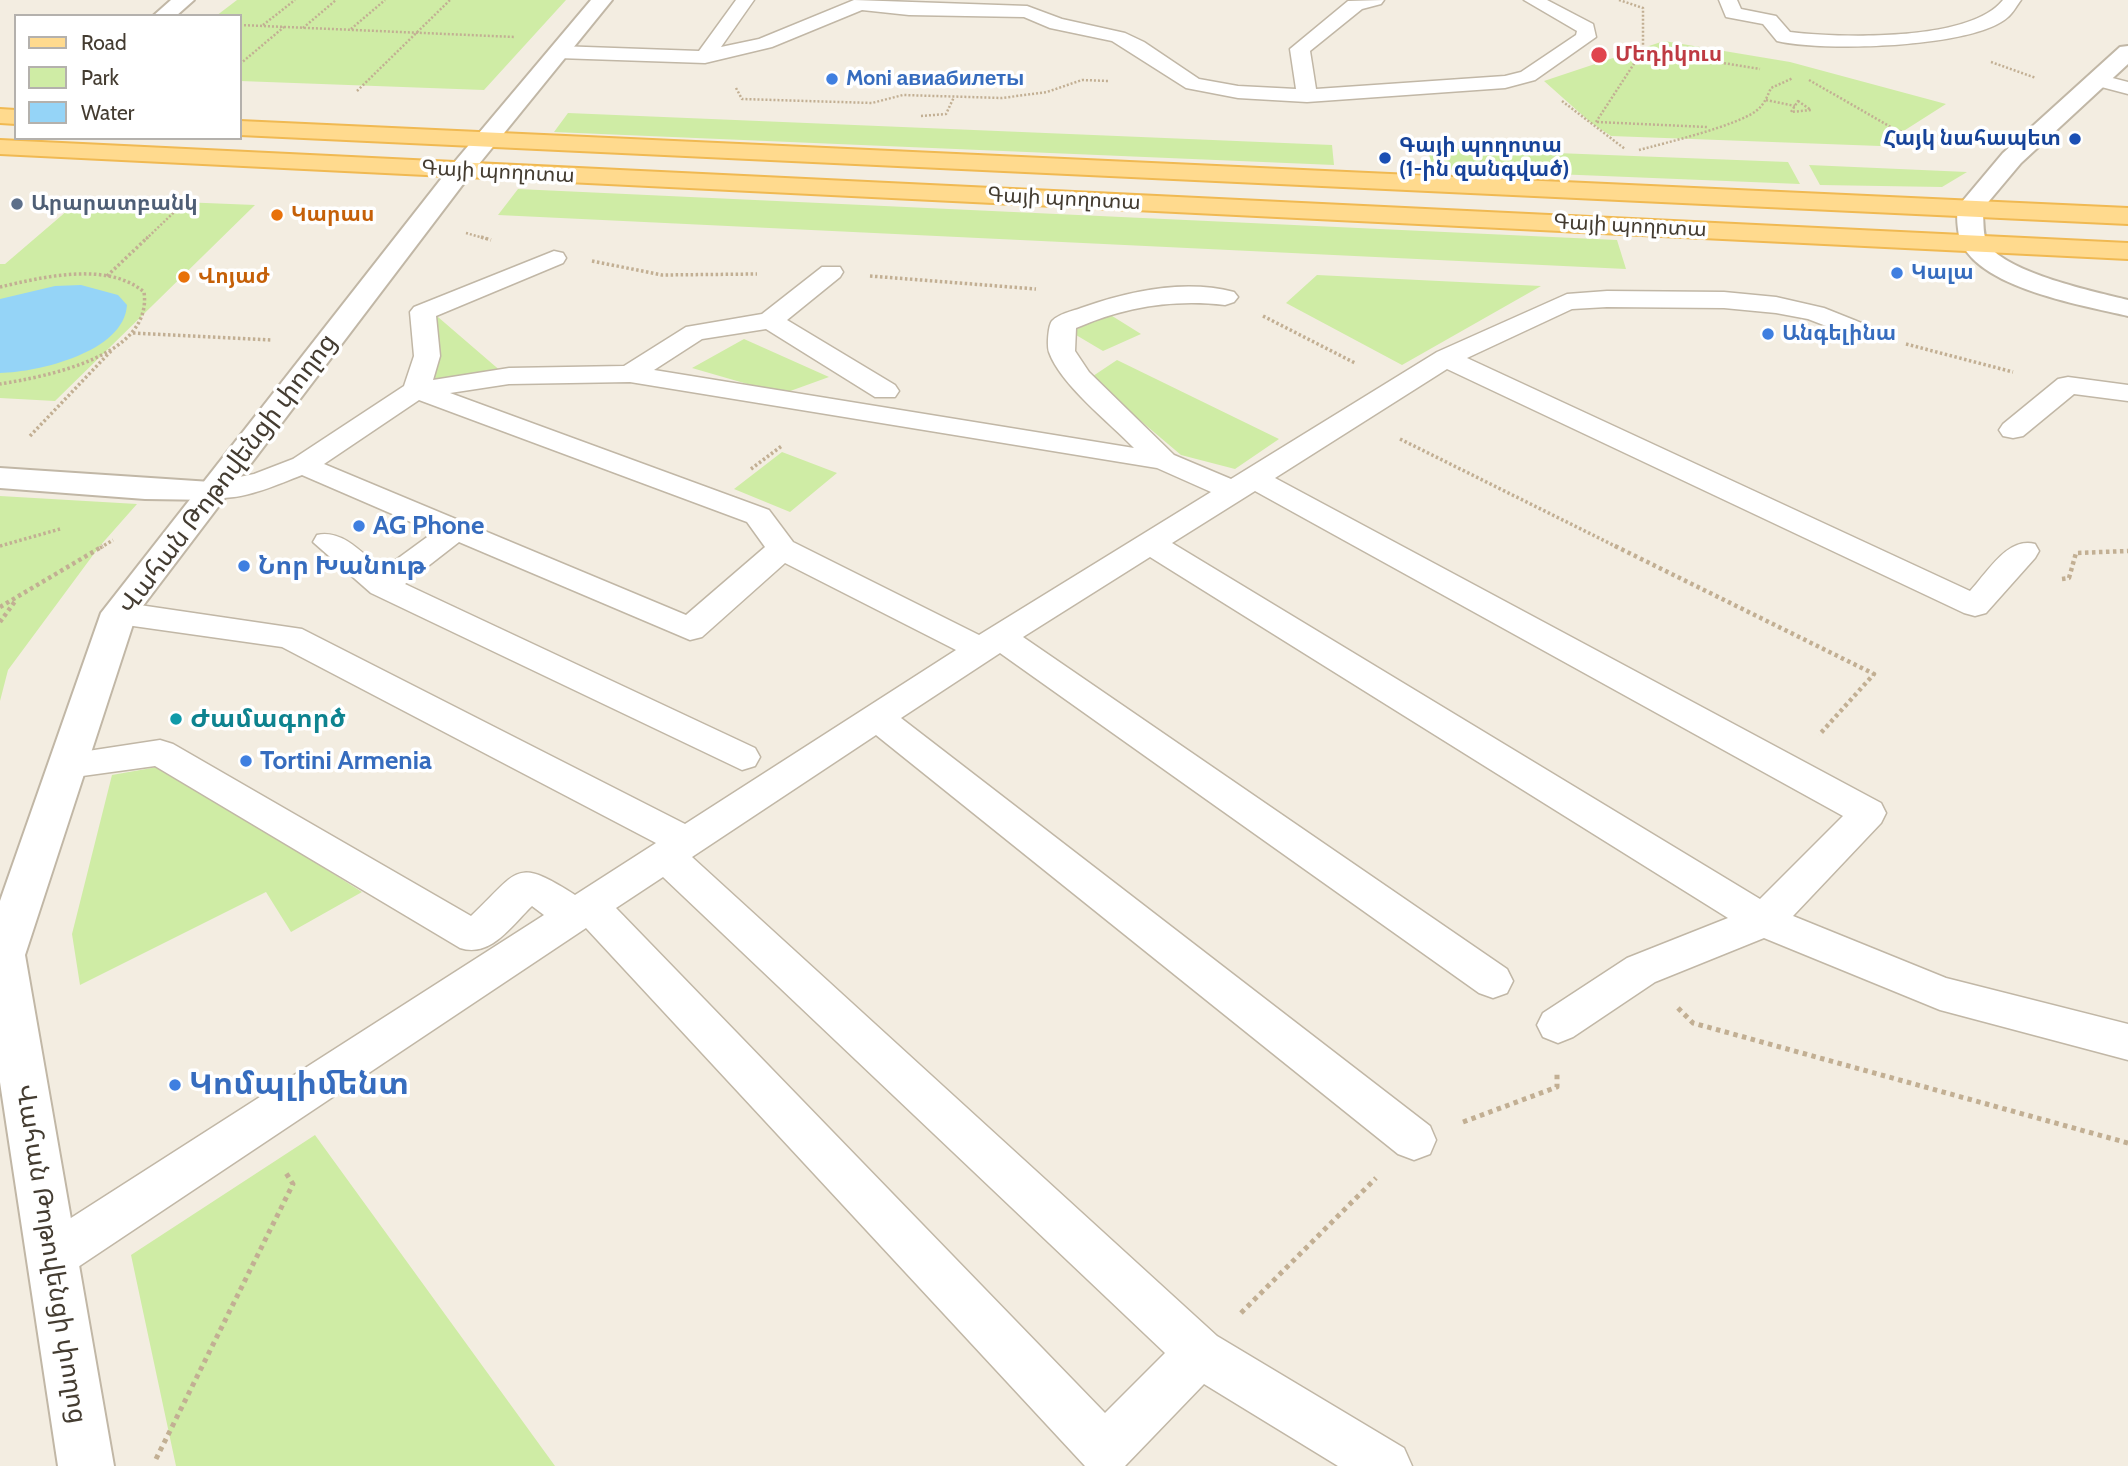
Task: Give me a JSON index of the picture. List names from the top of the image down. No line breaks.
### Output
{"streets":{"main road":["Գայի պողոտա"],"street":["Վահան Թոթովենցի փողոց"]},"crossings":[["Գայի պողոտա","Վահան Թոթովենցի փողոց"]],"places":["Մեդիկուս","Moni авиабилеты","Հայկ նահապետ","Գայի պողոտա (1-ին զանգված)","Արարատբանկ","Կարաս","Կալա","Վոյաժ","Անգելինա","AG Phone","Նոր Խանութ","Ժամագործ","Tortini Armenia","Կոմպլիմենտ"],"legend":["Road","Park","Water"]}
